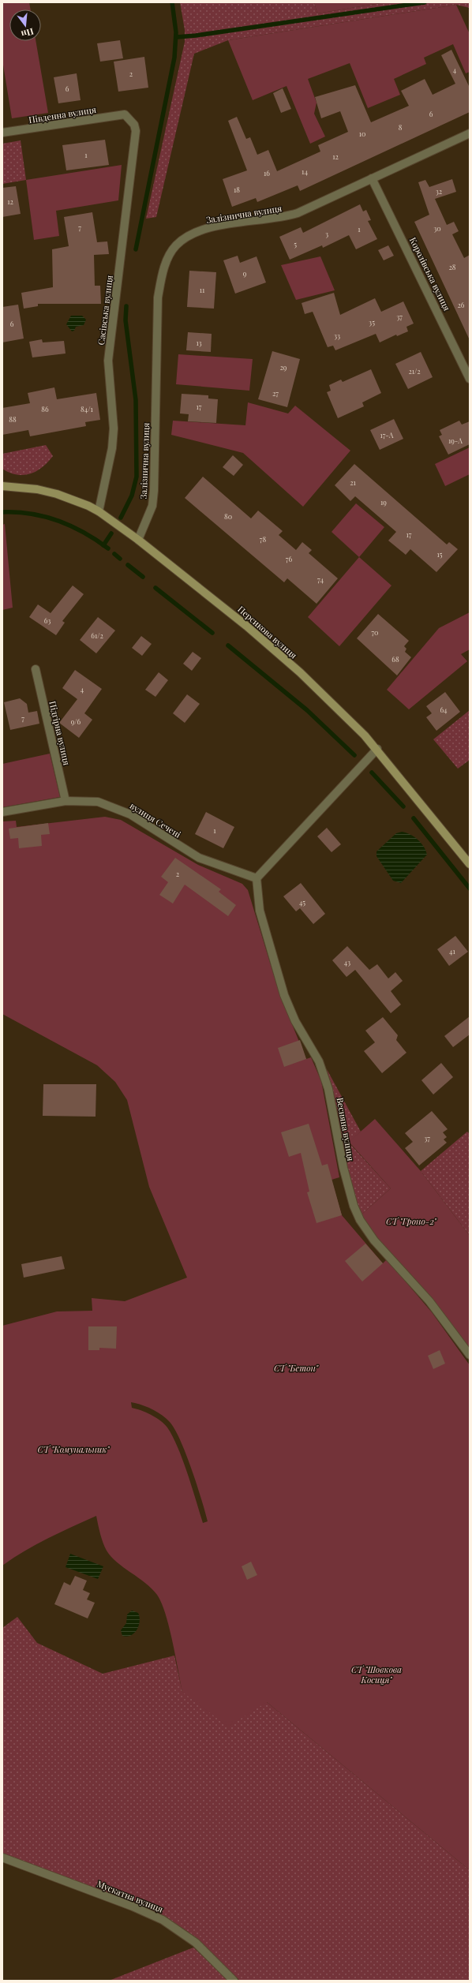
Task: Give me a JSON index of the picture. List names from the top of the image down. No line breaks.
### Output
{"streets":{"main road":["Персикова вулиця"],"street":["Південна вулиця","Залізнична вулиця","Королівська вулиця","Сасівська вулиця","Підгірна вулиця","вулиця Сечені","Весняна вулиця","Мускатна вулиця"]},"crossings":[["Південна вулиця","Сасівська вулиця"],["Залізнична вулиця","Королівська вулиця"],["Залізнична вулиця","Персикова вулиця"],["Сасівська вулиця","Персикова вулиця"],["Підгірна вулиця","вулиця Сечені"],["вулиця Сечені","Весняна вулиця"]],"parks":["СТ \"Гроно-2\"","СТ \"Бетон\"","СТ \"Комунальник\"","СТ \"Шовкова Косиця\""],"house_numbers":["4","2","6","6","8","10","1","12","14","16","18","32","12","7","30","1","3","5","28","9","11","26","37","35","6","33","13","29","21/2","27","17","86","84/1","88","17-А","19-А","21","19","80","17","78","15","76","74","63","70","61/2","68","4","64","7","9/6","1","2","45","41","43","37"],"north":"bottom"}
